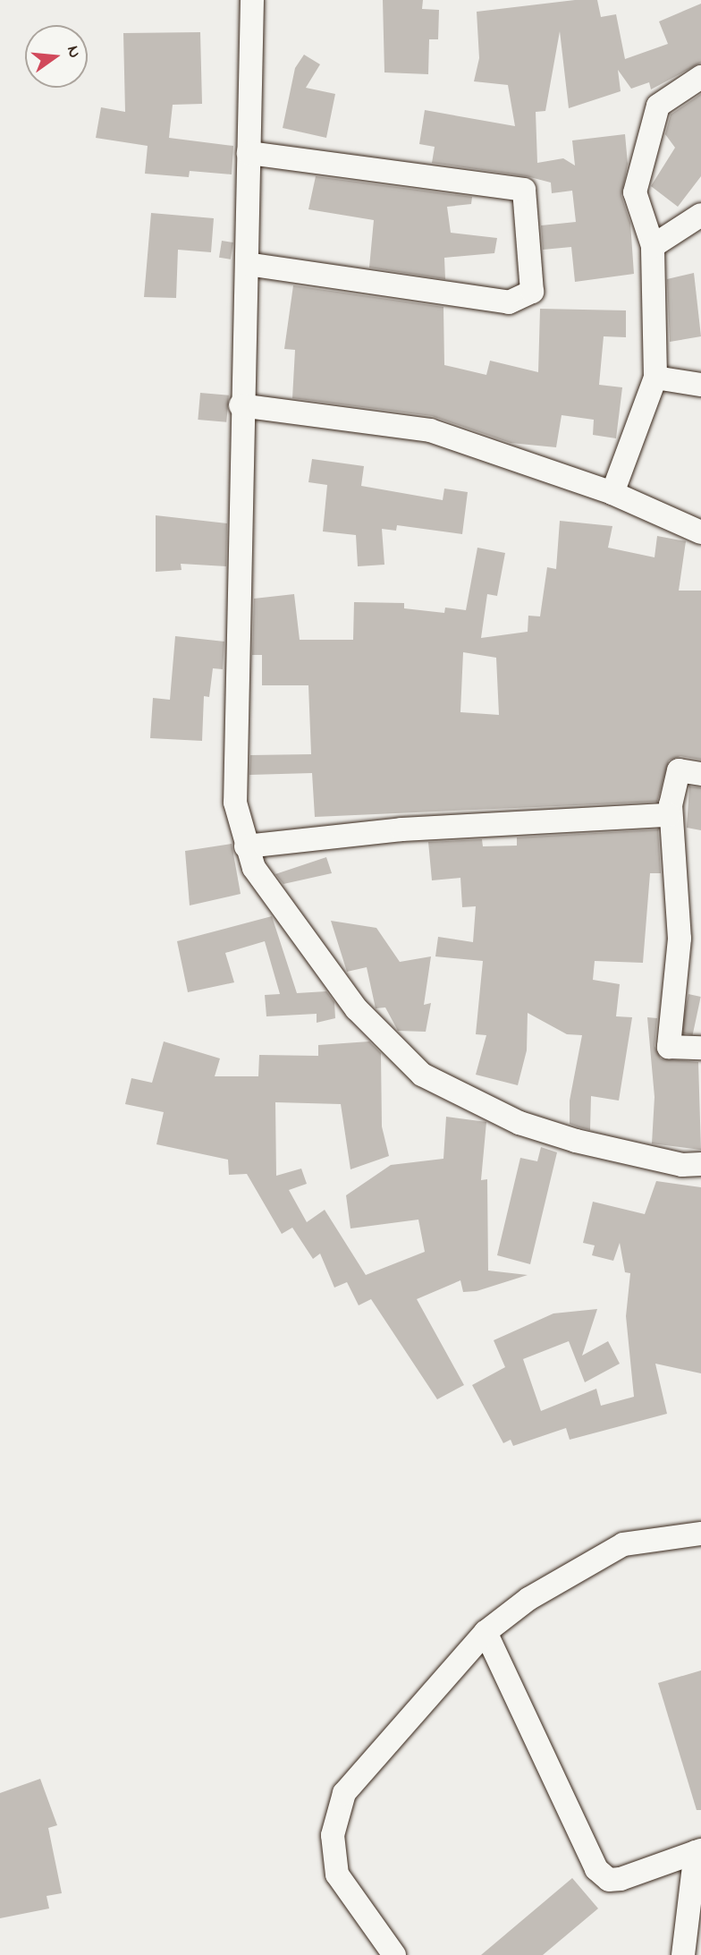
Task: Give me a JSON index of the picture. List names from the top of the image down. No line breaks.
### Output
{"north":"right"}
